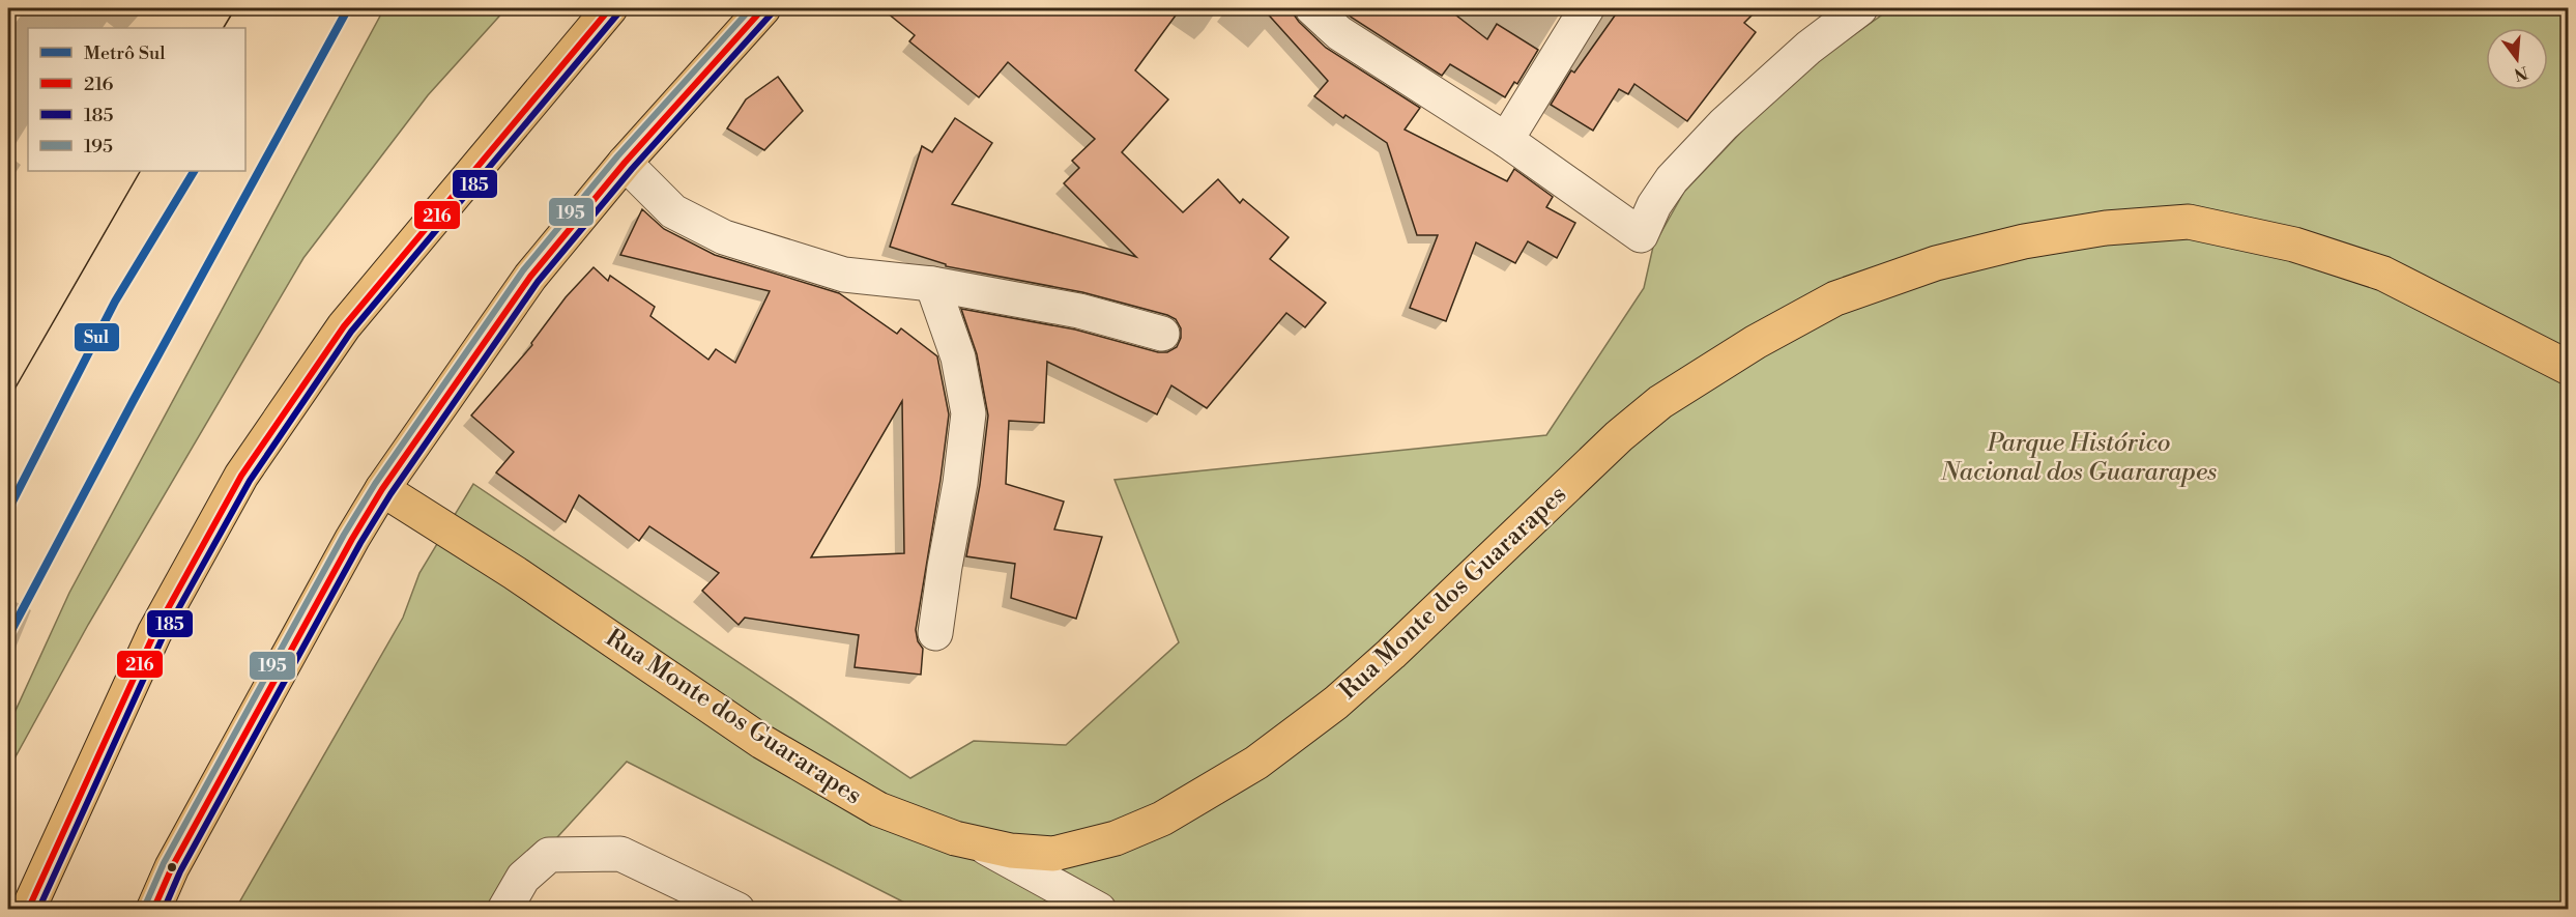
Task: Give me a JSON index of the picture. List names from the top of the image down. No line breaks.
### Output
{"streets":{"main road":["Rua Monte dos Guararapes"]},"parks":["Parque Histórico Nacional dos Guararapes"],"lines":["metro line Sul","transit line 216","transit line 195","transit line 185"],"legend":["Metrô Sul","216","185","195"],"north":"bottom"}
